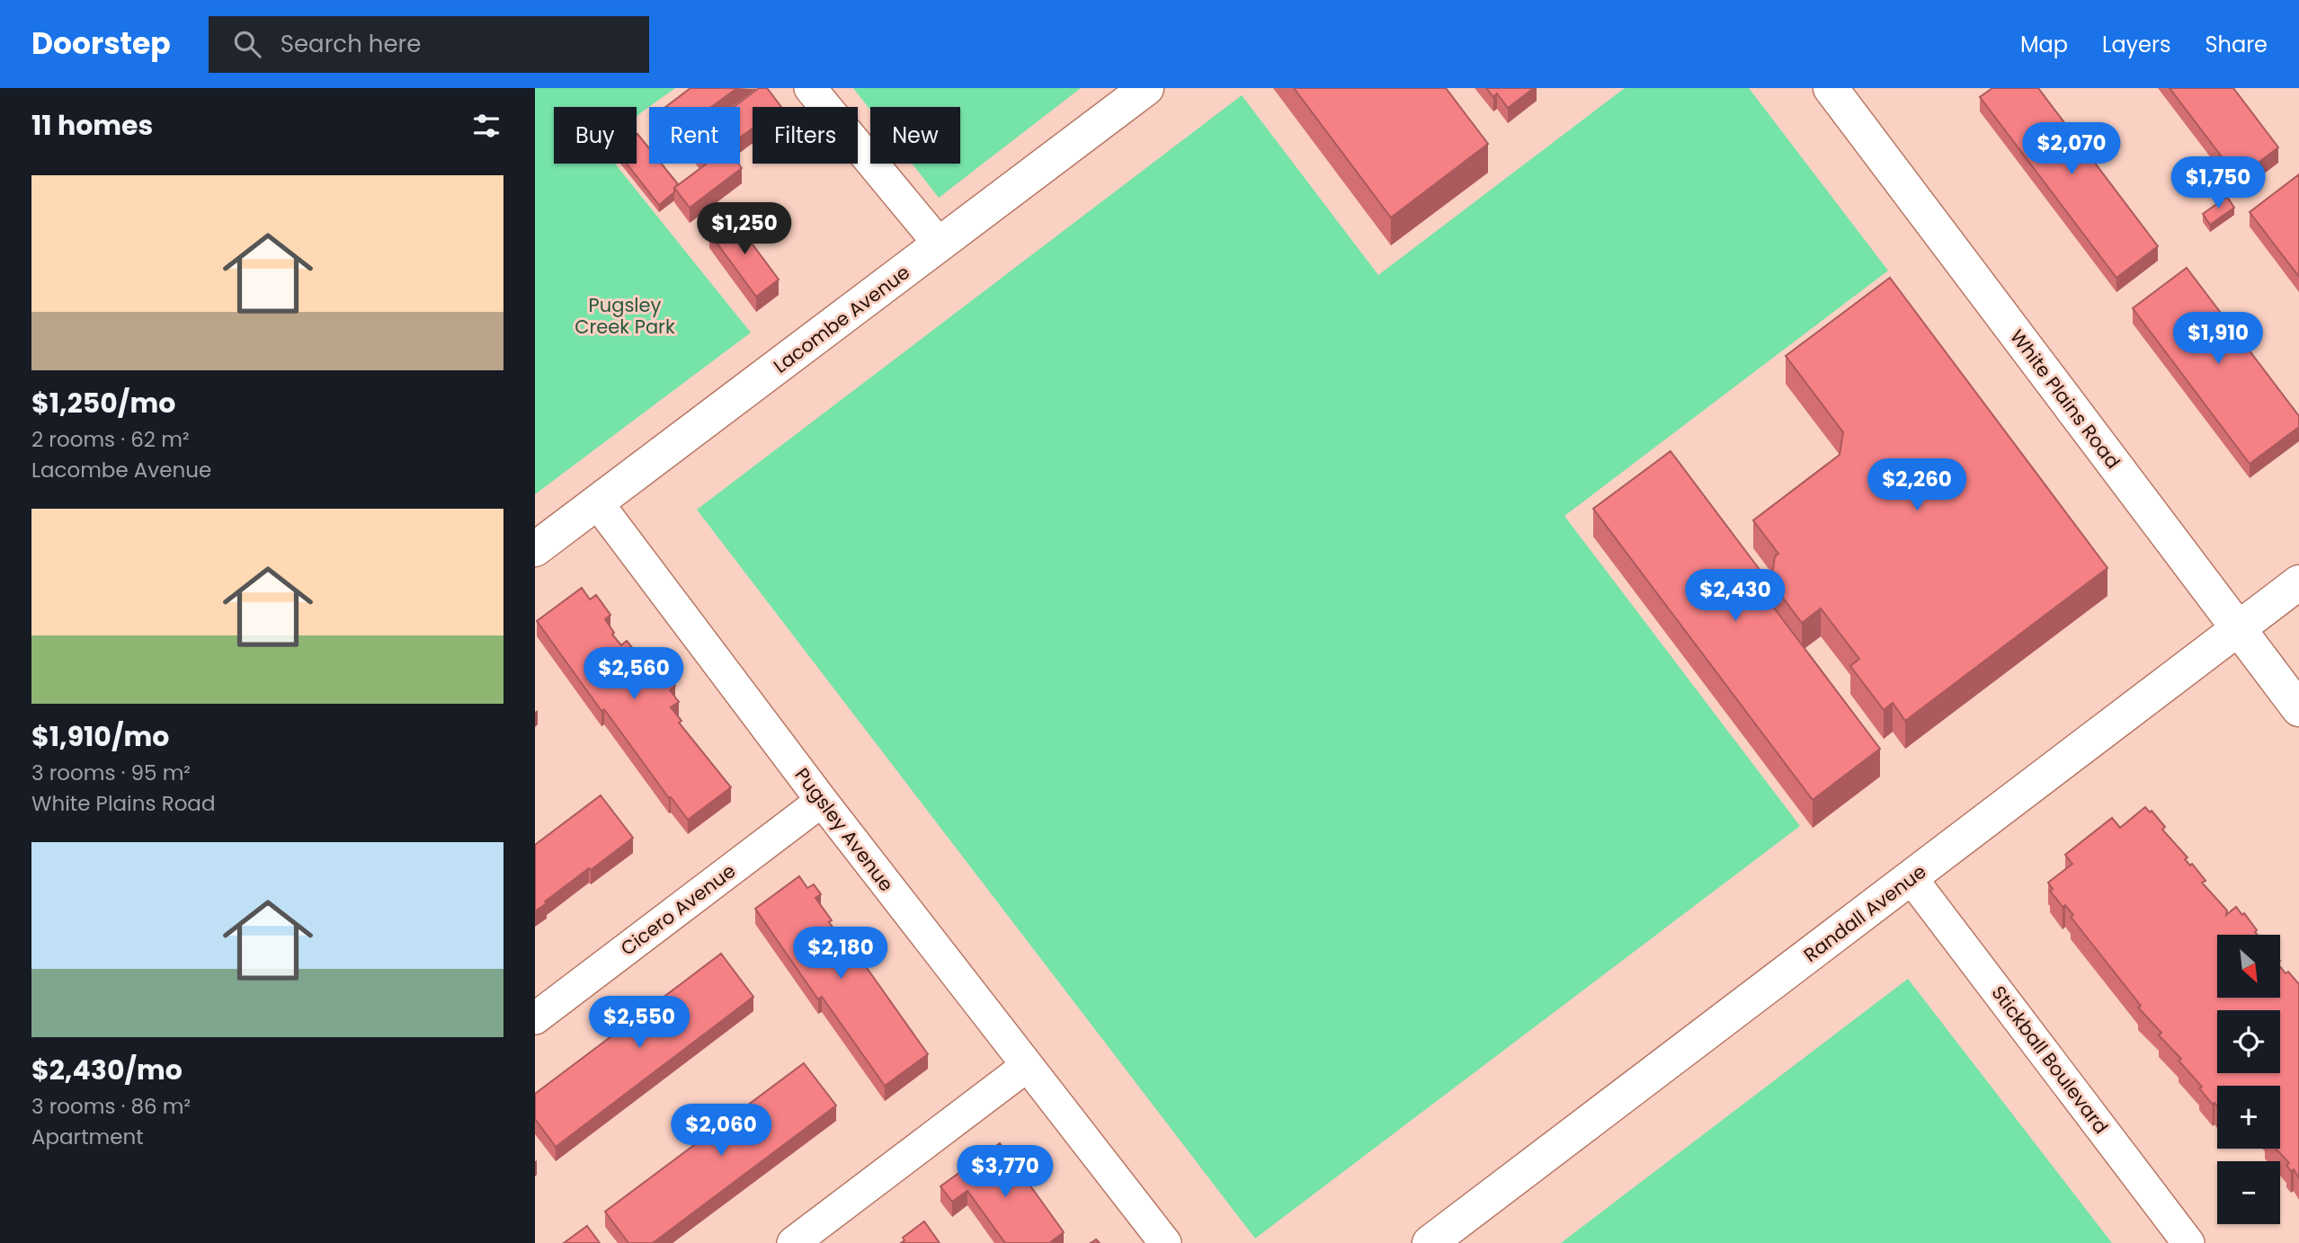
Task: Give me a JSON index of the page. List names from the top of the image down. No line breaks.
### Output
{"streets":{"main road":["Lacombe Avenue","White Plains Road","Randall Avenue"],"street":["Pugsley Avenue","Cicero Avenue","Stickball Boulevard"]},"crossings":[["Lacombe Avenue","Pugsley Avenue"],["White Plains Road","Randall Avenue"],["Pugsley Avenue","Cicero Avenue"],["Randall Avenue","Stickball Boulevard"]],"parks":["Pugsley Creek Park"],"north":"bottom right","page":{"header":"Doorstep","search":"Search here","nav":["Map","Layers","Share"],"heading":"11 homes","chip":["Buy","Rent","Filters","New"],"price":["$2,070","$1,750","$1,250","$1,910","$2,260","$2,430","$2,560","$2,180","$2,550","$2,060","$3,770"],"list":[{"name":"$1,250/mo","note":"2 rooms · 62 m² · Lacombe Avenue"},{"name":"$1,910/mo","note":"3 rooms · 95 m² · White Plains Road"},{"name":"$2,430/mo","note":"3 rooms · 86 m² · Apartment"}],"map_buttons":["+","−"]}}
